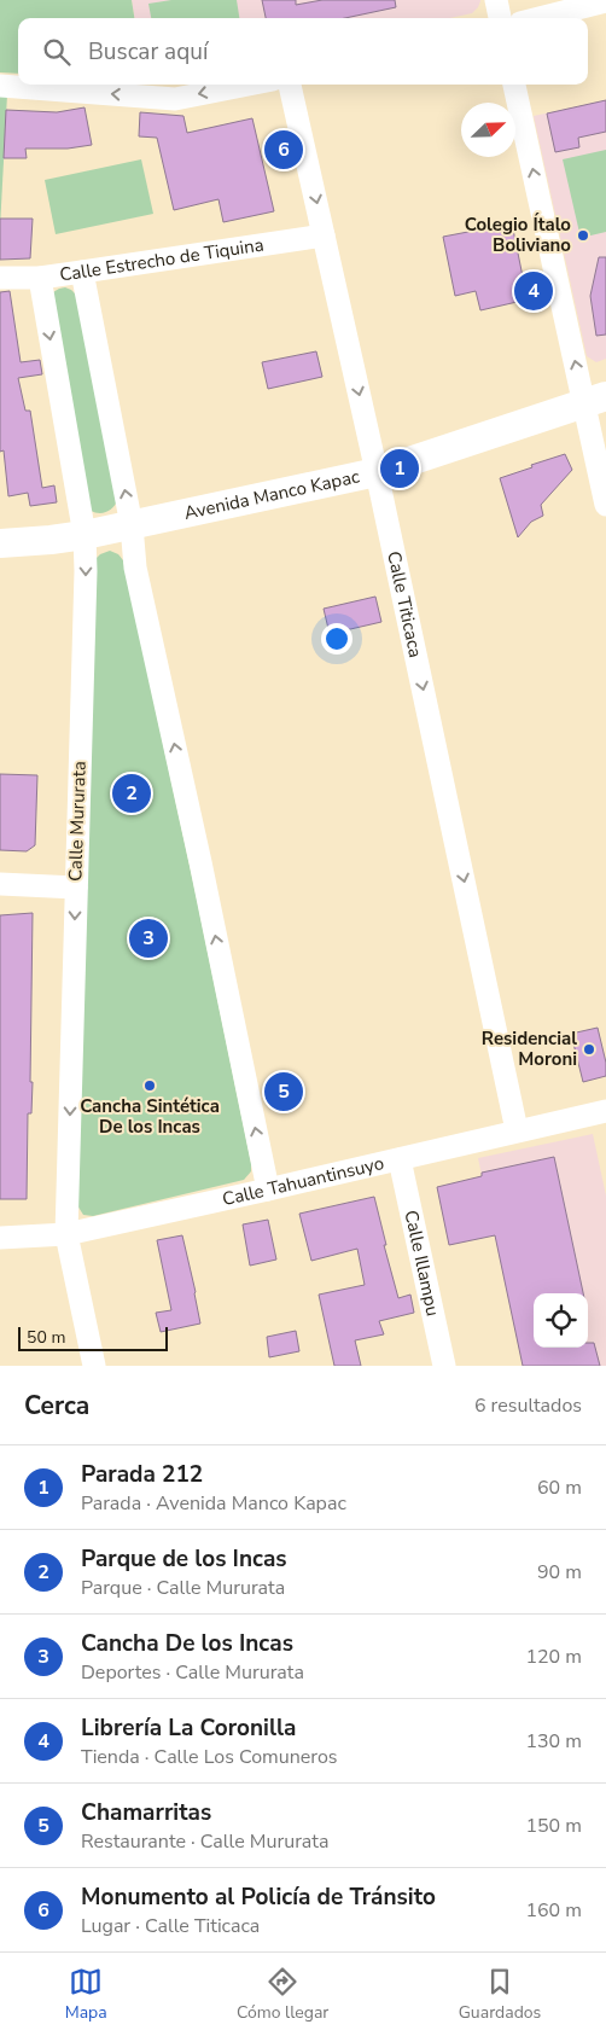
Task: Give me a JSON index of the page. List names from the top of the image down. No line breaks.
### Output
{"streets":{"street":["Calle Estrecho de Tiquina","Avenida Manco Kapac","Calle Titicaca","Calle Mururata","Calle Tahuantinsuyo","Calle Illampu"]},"crossings":[["Calle Estrecho de Tiquina","Calle Titicaca"],["Calle Estrecho de Tiquina","Calle Mururata"],["Avenida Manco Kapac","Calle Titicaca"],["Avenida Manco Kapac","Calle Mururata"],["Calle Titicaca","Calle Tahuantinsuyo"],["Calle Mururata","Calle Tahuantinsuyo"],["Calle Tahuantinsuyo","Calle Illampu"]],"one_way":["Calle Titicaca"],"places":["Colegio Ítalo Boliviano","Residencial Moroni","Cancha Sintética De los Incas"],"scale_bar":"50 m","north":"top right","page":{"search":"Buscar aquí","pins":["6","4","1","2","3","5"],"scale":"50 m","heading":["Cerca","6 resultados"],"list":[{"mark":"1","name":"Parada 212","note":"Parada · Avenida Manco Kapac","value":"60 m"},{"mark":"2","name":"Parque de los Incas","note":"Parque · Calle Mururata","value":"90 m"},{"mark":"3","name":"Cancha De los Incas","note":"Deportes · Calle Mururata","value":"120 m"},{"mark":"4","name":"Librería La Coronilla","note":"Tienda · Calle Los Comuneros","value":"130 m"},{"mark":"5","name":"Chamarritas","note":"Restaurante · Calle Mururata","value":"150 m"},{"mark":"6","name":"Monumento al Policía de Tránsito","note":"Lugar · Calle Titicaca","value":"160 m"}],"nav":["Mapa","Cómo llegar","Guardados"]}}
